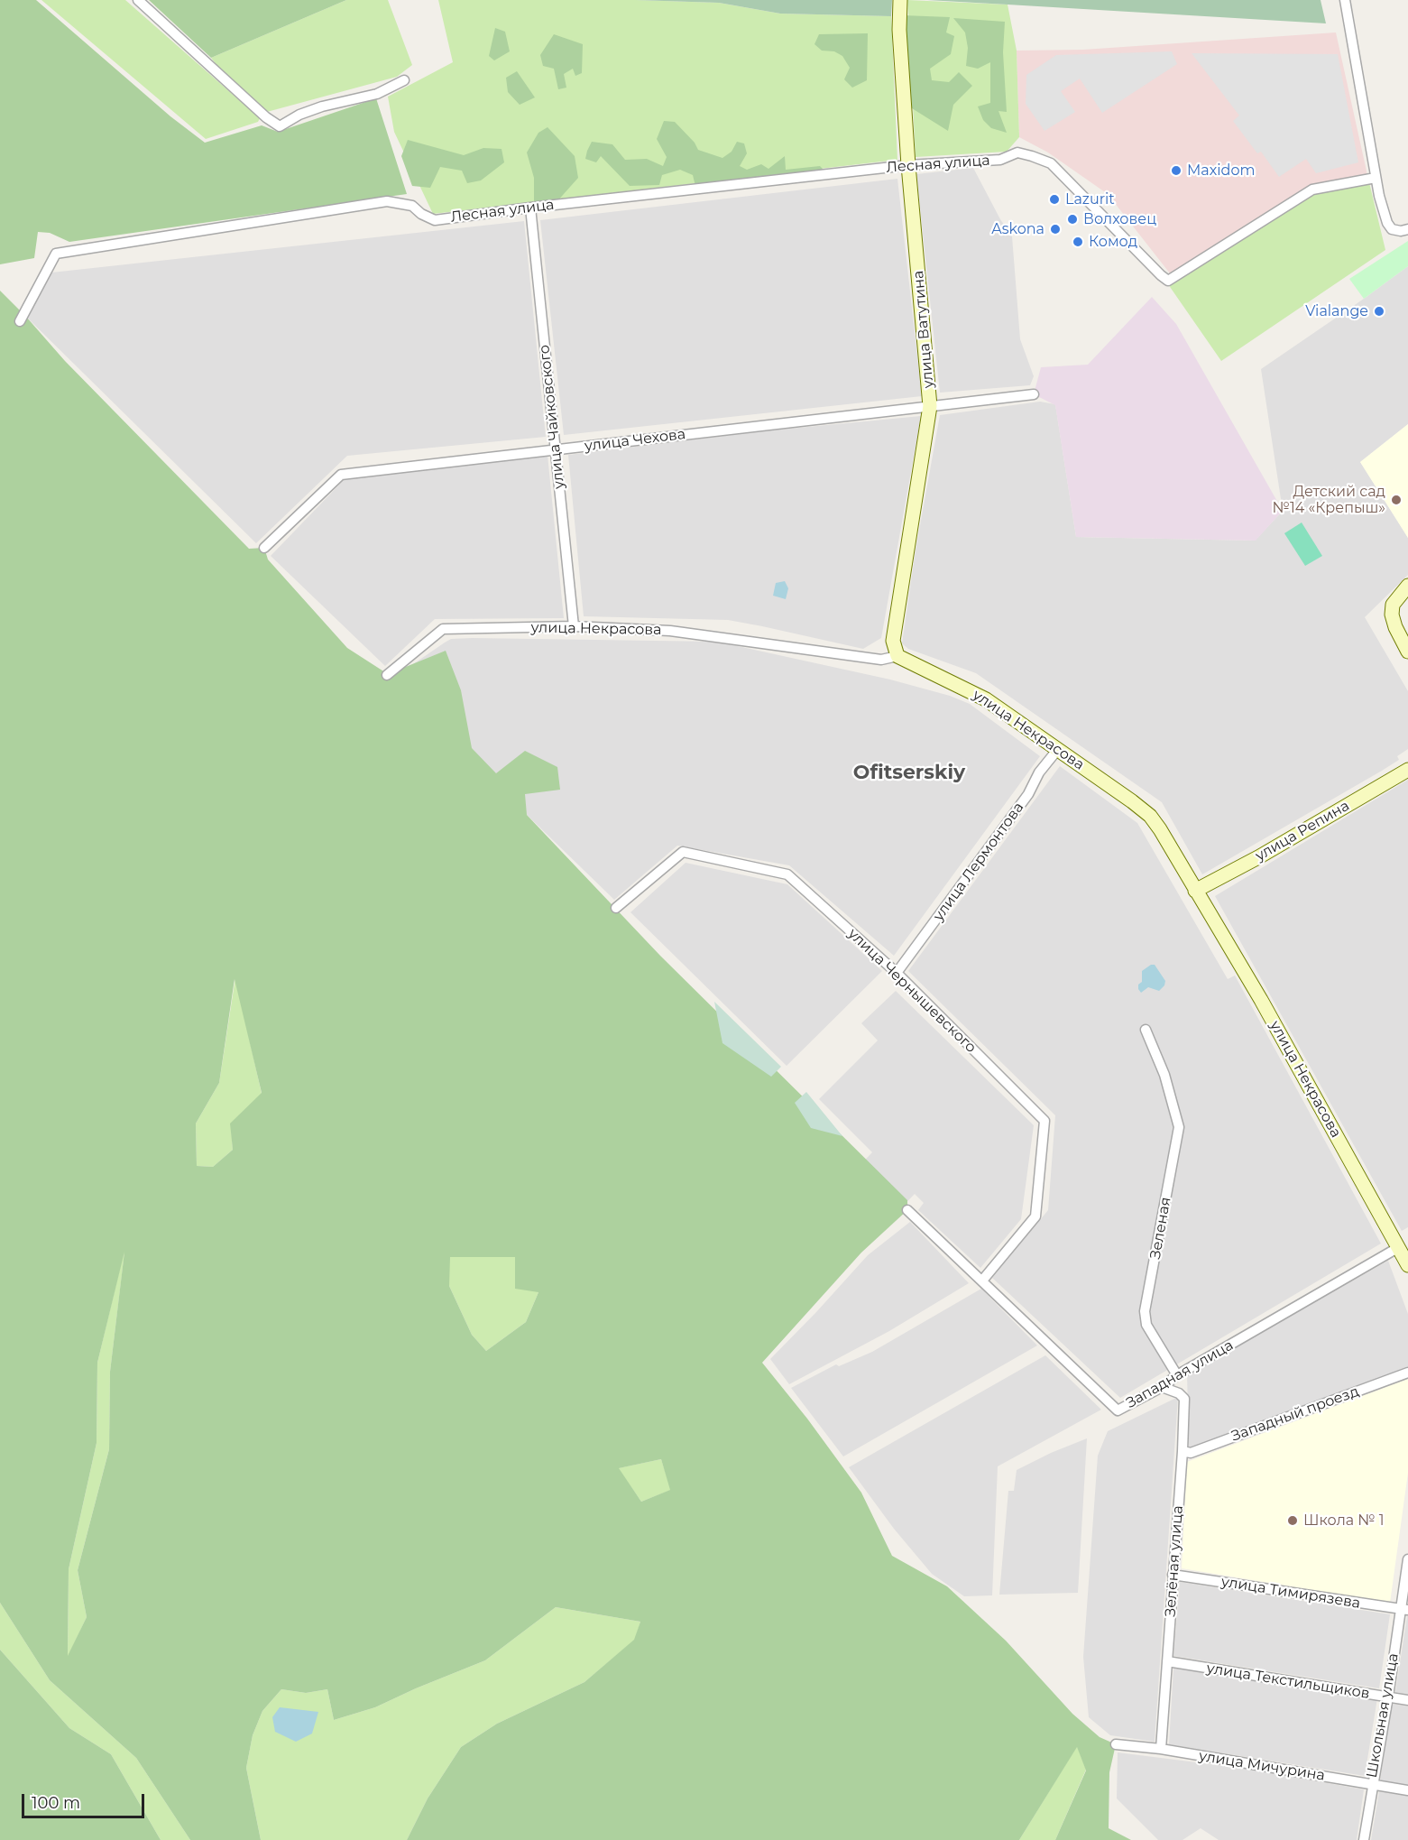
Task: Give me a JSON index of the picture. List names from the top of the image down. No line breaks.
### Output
{"streets":{"street":["Лесная улица","улица Ватутина","улица Чайковского","улица Чехова","улица Некрасова","улица Репина","улица Лермонтова","улица Чернышевского","Зеленая","Западная улица","Западный проезд","Зелёная улица","улица Тимирязева","улица Текстильщиков","Школьная улица","улица Мичурина"]},"crossings":[["Лесная улица","улица Ватутина"],["Лесная улица","улица Чайковского"],["улица Ватутина","улица Чехова"],["улица Ватутина","улица Некрасова"],["улица Чайковского","улица Чехова"],["улица Чайковского","улица Некрасова"],["улица Некрасова","улица Репина"],["улица Некрасова","улица Лермонтова"],["улица Некрасова","Западная улица"],["улица Лермонтова","улица Чернышевского"],["улица Чернышевского","Западная улица"],["Зеленая","Западная улица"],["Западная улица","Зелёная улица"],["Западный проезд","Зелёная улица"],["Зелёная улица","улица Тимирязева"],["Зелёная улица","улица Текстильщиков"],["Зелёная улица","улица Мичурина"],["улица Тимирязева","Школьная улица"],["улица Текстильщиков","Школьная улица"],["Школьная улица","улица Мичурина"]],"districts":["Ofitserskiy"],"places":["Maxidom","Lazurit","Волховец","Askona","Комод","Vialange","Детский сад №14 «Крепыш»","Школа № 1"],"scale_bar":"100 m"}
